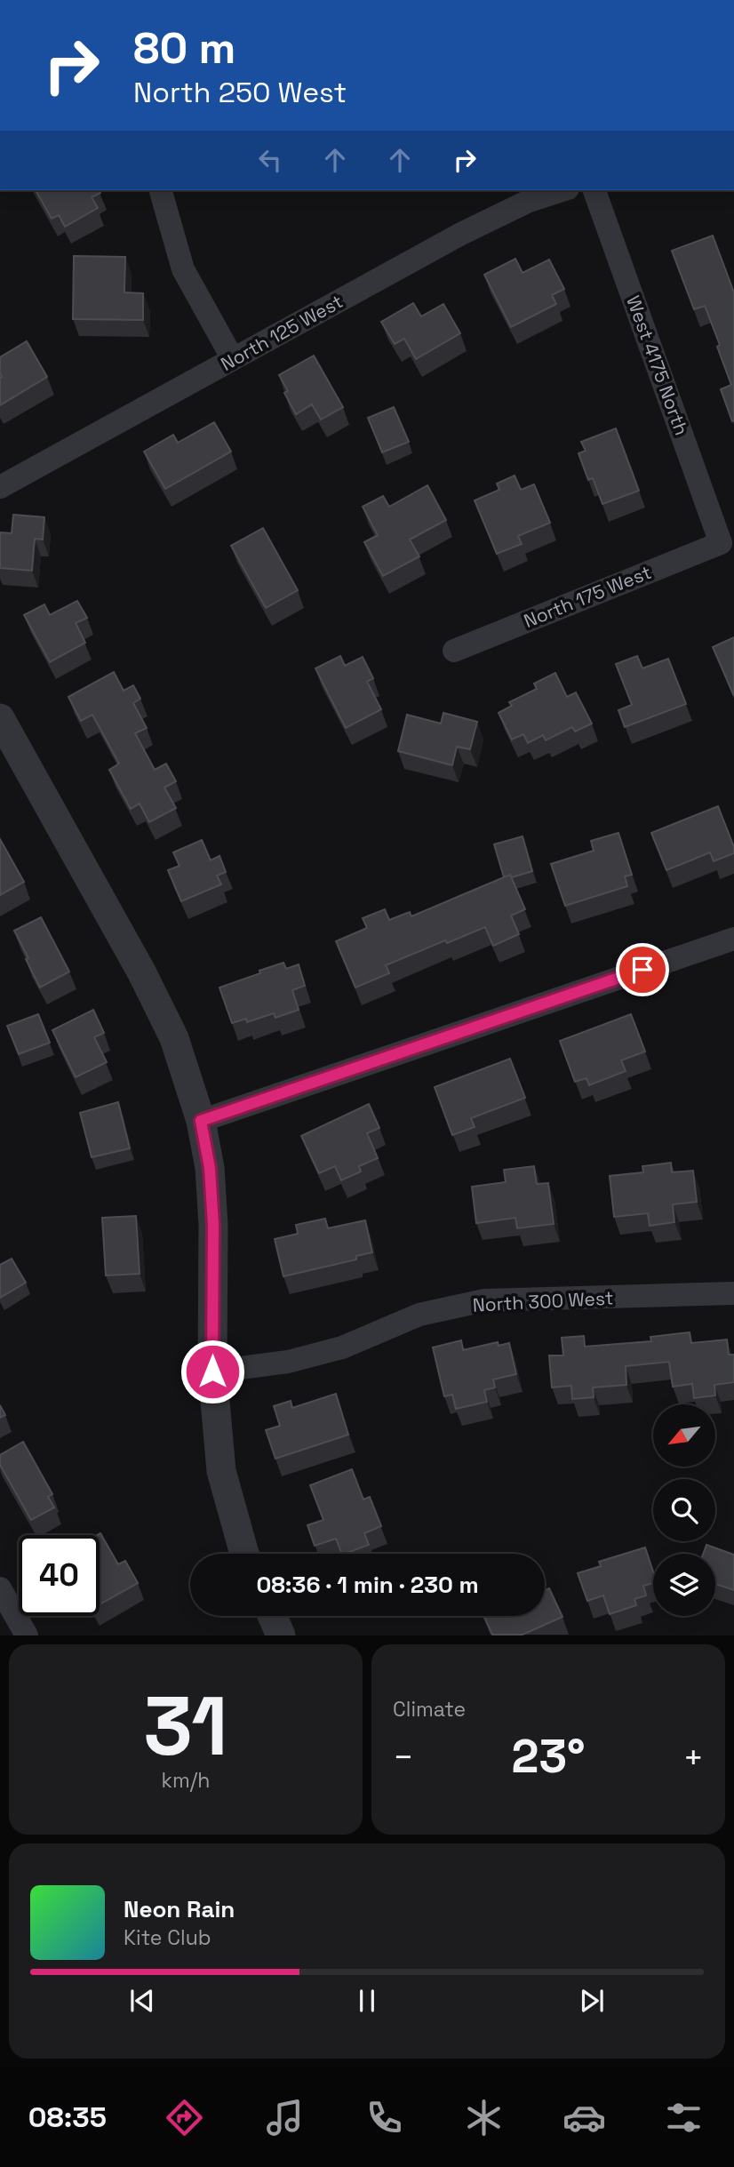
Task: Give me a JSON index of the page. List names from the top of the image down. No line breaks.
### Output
{"streets":{"street":["North 125 West","West 4175 North","North 175 West","North 300 West"]},"crossings":[["West 4175 North","North 175 West"]],"north":"bottom left","page":{"turn":["80 m","North 250 West"],"limit":"40","trip":"08:36 · 1 min · 230 m","tile":[["31","km/h"],"Climate"],"heat":["−","23°","+"],"song":["Neon Rain","Kite Club"],"tabs":"08:35"}}
